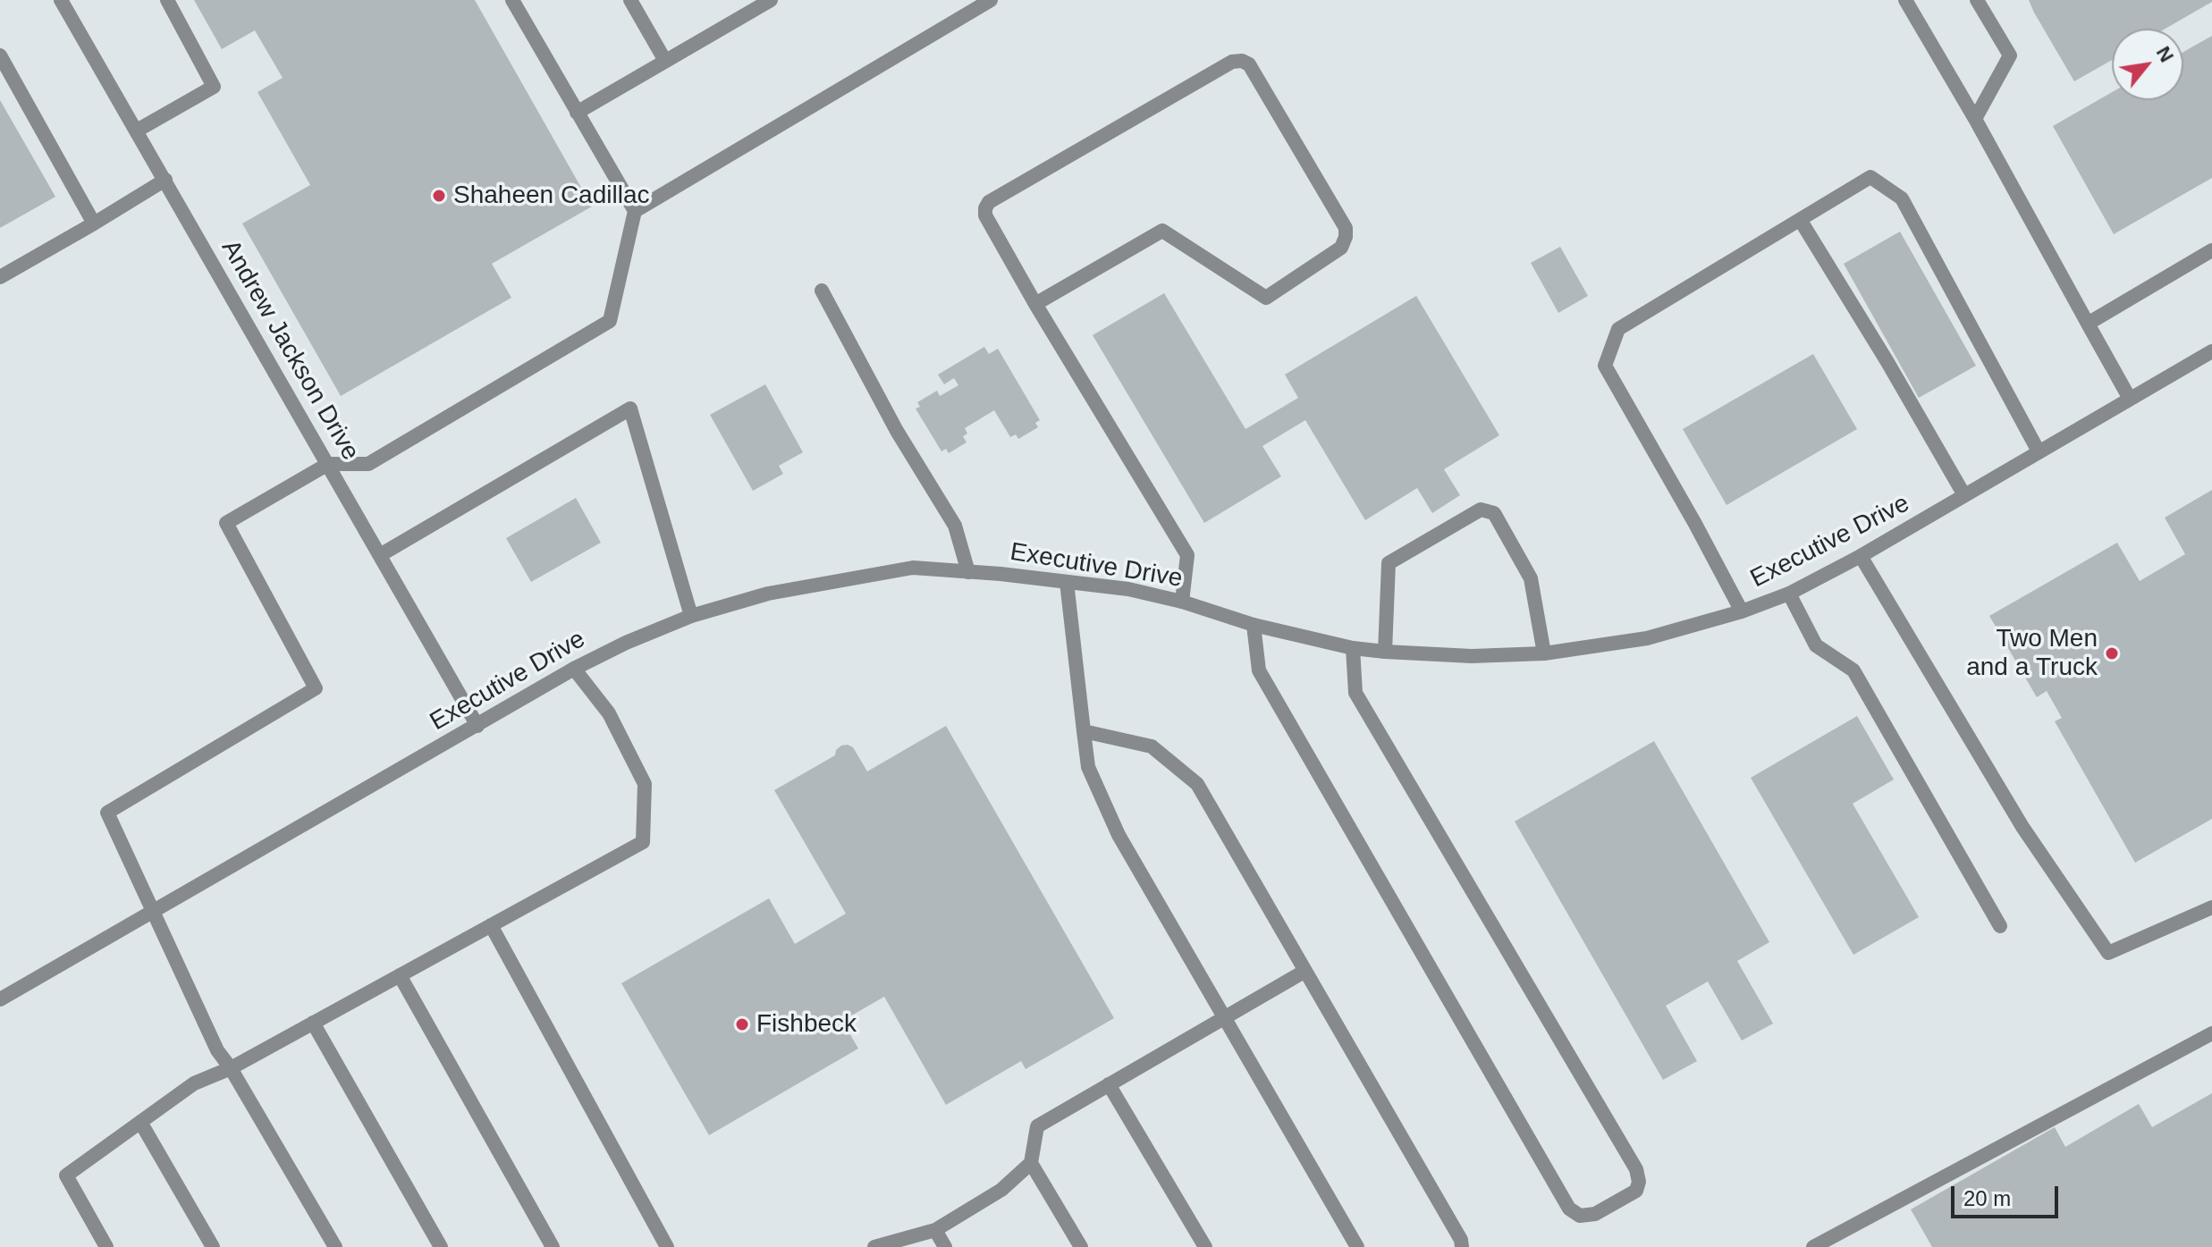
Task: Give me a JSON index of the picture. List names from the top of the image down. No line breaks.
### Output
{"streets":{"street":["Andrew Jackson Drive","Executive Drive"]},"crossings":[["Andrew Jackson Drive","Executive Drive"]],"places":["Shaheen Cadillac","Two Men and a Truck","Fishbeck"],"scale_bar":"20 m","north":"top right"}
